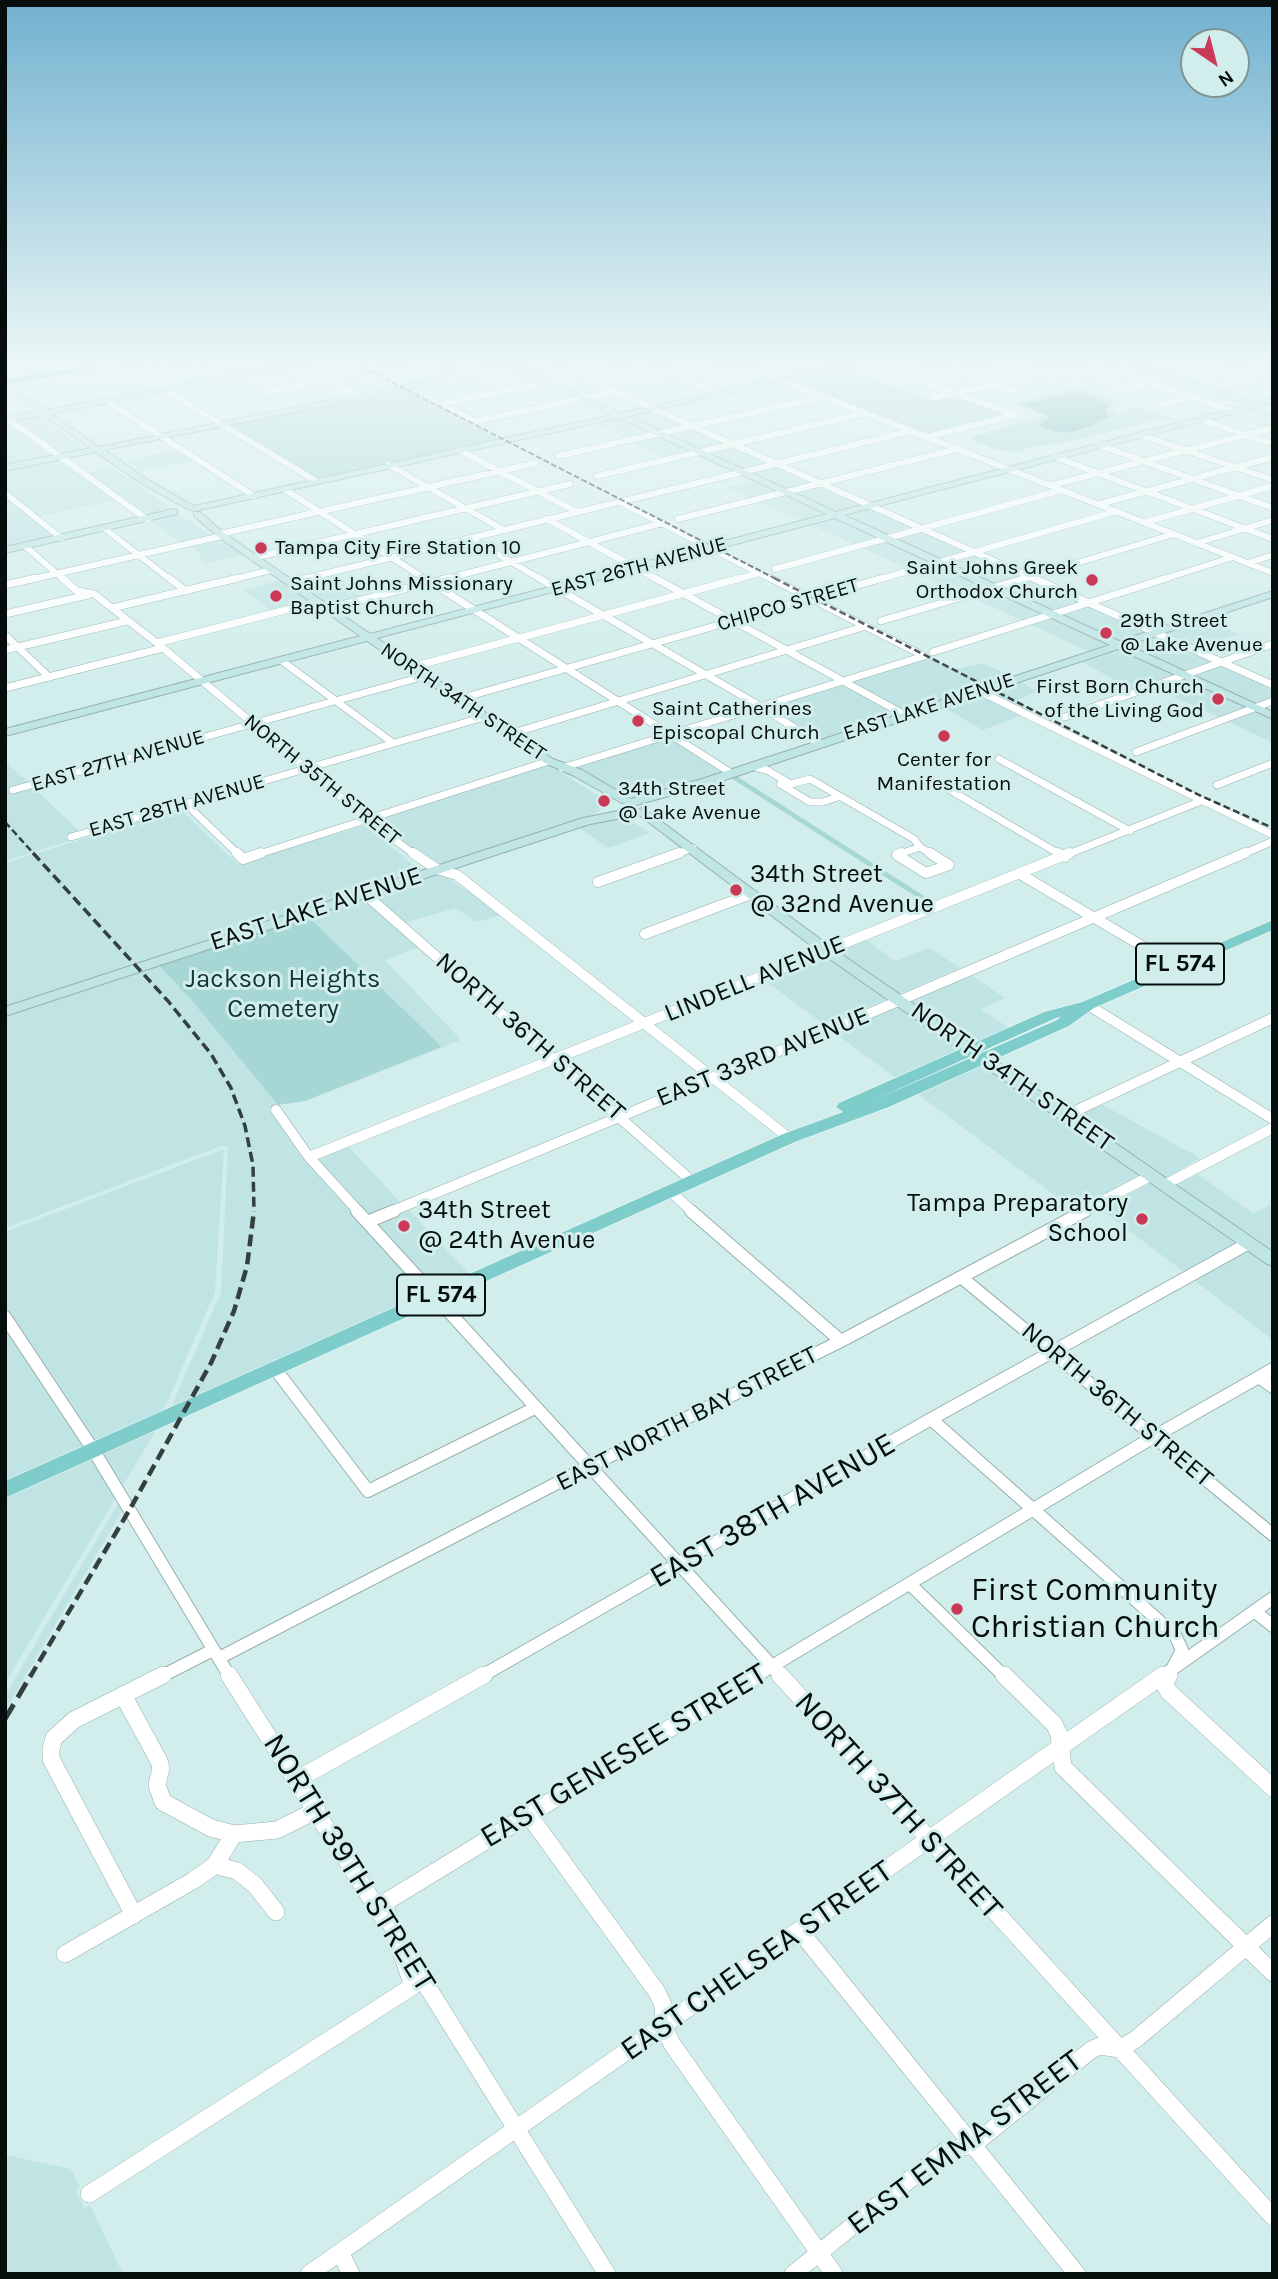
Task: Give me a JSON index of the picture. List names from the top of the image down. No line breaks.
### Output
{"streets":{"main road":["FL 574"],"street":["EAST 26TH AVENUE","CHIPCO STREET","NORTH 34TH STREET","EAST LAKE AVENUE","EAST 27TH AVENUE","NORTH 35TH STREET","EAST 28TH AVENUE","LINDELL AVENUE","NORTH 36TH STREET","EAST 33RD AVENUE","EAST NORTH BAY STREET","EAST 38TH AVENUE","EAST GENESEE STREET","NORTH 37TH STREET","NORTH 39TH STREET","EAST CHELSEA STREET","EAST EMMA STREET"]},"crossings":[["EAST 26TH AVENUE","NORTH 34TH STREET"],["EAST 26TH AVENUE","NORTH 35TH STREET"],["CHIPCO STREET","NORTH 34TH STREET"],["NORTH 34TH STREET","EAST LAKE AVENUE"],["NORTH 34TH STREET","EAST 27TH AVENUE"],["NORTH 34TH STREET","EAST 28TH AVENUE"],["NORTH 34TH STREET","FL 574"],["NORTH 34TH STREET","LINDELL AVENUE"],["NORTH 34TH STREET","EAST 33RD AVENUE"],["NORTH 34TH STREET","EAST NORTH BAY STREET"],["NORTH 34TH STREET","EAST 38TH AVENUE"],["EAST LAKE AVENUE","NORTH 35TH STREET"],["EAST LAKE AVENUE","NORTH 36TH STREET"],["EAST 27TH AVENUE","NORTH 35TH STREET"],["NORTH 35TH STREET","EAST 28TH AVENUE"],["NORTH 35TH STREET","FL 574"],["NORTH 35TH STREET","LINDELL AVENUE"],["NORTH 35TH STREET","EAST 33RD AVENUE"],["FL 574","NORTH 36TH STREET"],["FL 574","NORTH 37TH STREET"],["FL 574","NORTH 39TH STREET"],["LINDELL AVENUE","NORTH 36TH STREET"],["LINDELL AVENUE","NORTH 37TH STREET"],["NORTH 36TH STREET","EAST 33RD AVENUE"],["NORTH 36TH STREET","EAST NORTH BAY STREET"],["NORTH 36TH STREET","EAST 38TH AVENUE"],["NORTH 36TH STREET","EAST GENESEE STREET"],["EAST 33RD AVENUE","NORTH 37TH STREET"],["EAST NORTH BAY STREET","NORTH 37TH STREET"],["EAST NORTH BAY STREET","NORTH 39TH STREET"],["EAST 38TH AVENUE","NORTH 37TH STREET"],["EAST 38TH AVENUE","NORTH 39TH STREET"],["EAST GENESEE STREET","NORTH 37TH STREET"],["EAST GENESEE STREET","NORTH 39TH STREET"],["NORTH 37TH STREET","EAST CHELSEA STREET"],["NORTH 37TH STREET","EAST EMMA STREET"],["NORTH 39TH STREET","EAST CHELSEA STREET"]],"parks":["Jackson Heights Cemetery"],"places":["Tampa City Fire Station 10","Saint Johns Greek Orthodox Church","Saint Johns Missionary Baptist Church","29th Street @ Lake Avenue","First Born Church of the Living God","Saint Catherines Episcopal Church","Center for Manifestation","34th Street @ Lake Avenue","34th Street @ 32nd Avenue","Tampa Preparatory School","34th Street @ 24th Avenue","First Community Christian Church"],"north":"bottom right"}
